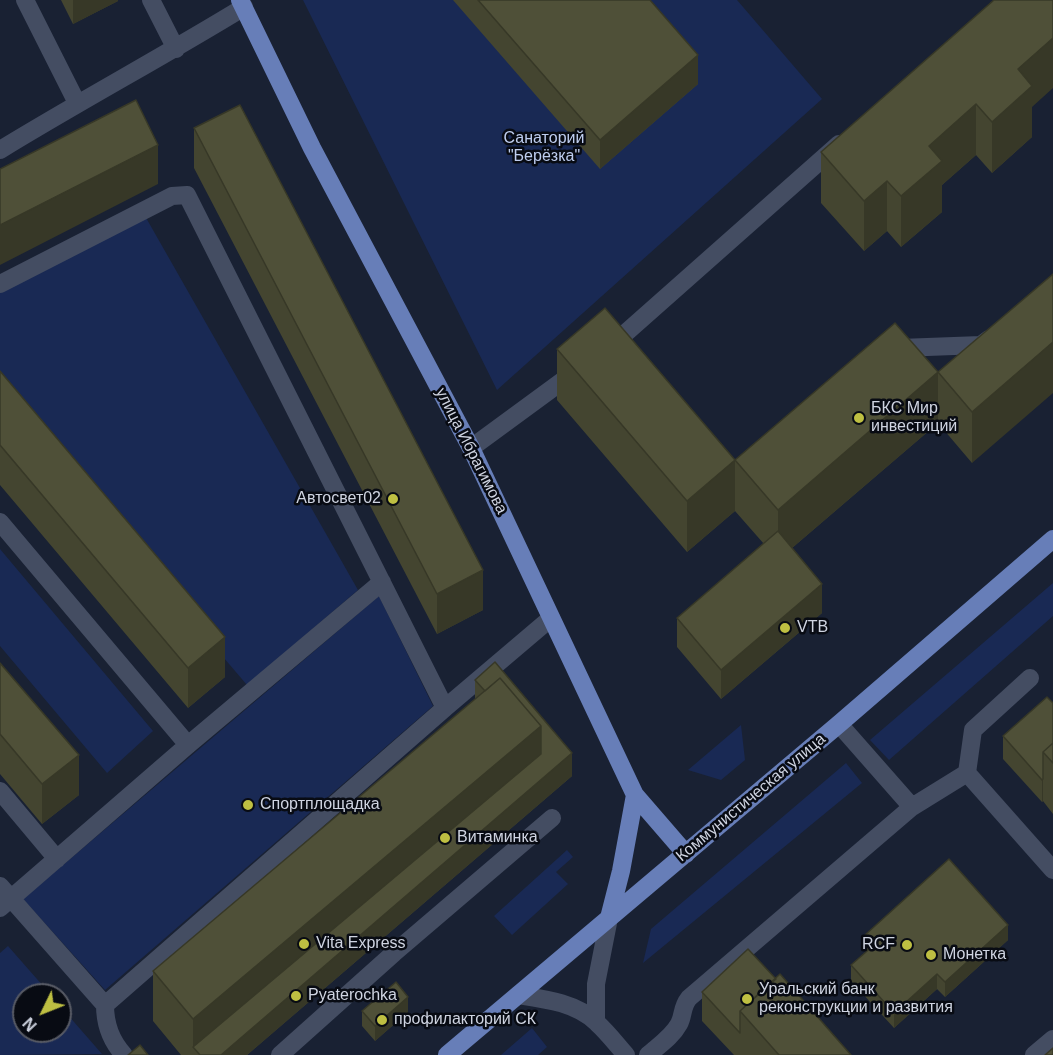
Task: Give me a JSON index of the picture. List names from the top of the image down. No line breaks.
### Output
{"streets":{"main road":["улица Ибрагимова","Коммунистическая улица"]},"crossings":[["улица Ибрагимова","Коммунистическая улица"]],"parks":["Санаторий \"Берёзка\""],"places":["БКС Мир инвестиций","Автосвет02","VTB","Спортплощадка","Витаминка","Vita Express","RCF","Монетка","Pyaterochka","Уральский банк реконструкции и развития","профилакторий СК"],"north":"bottom left"}
